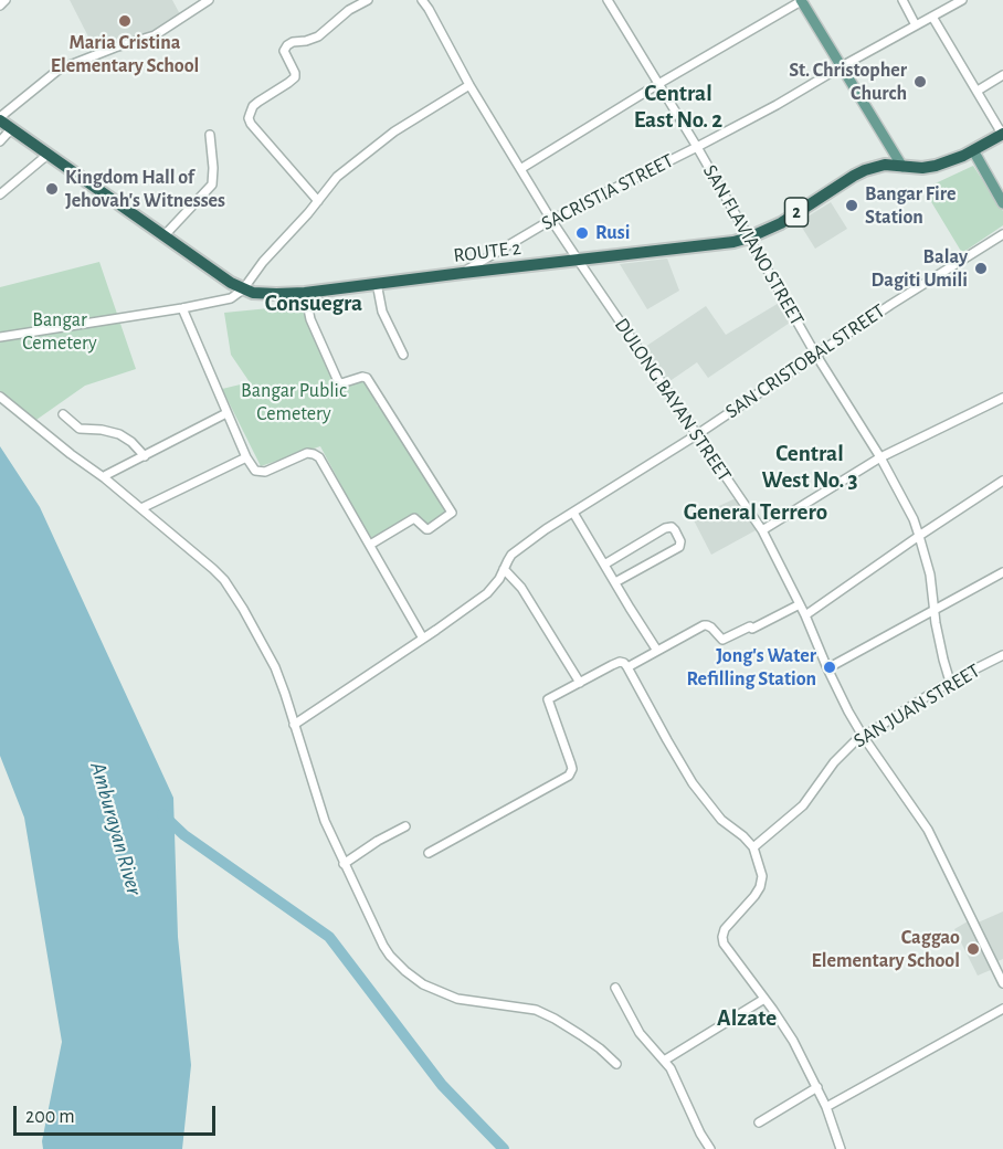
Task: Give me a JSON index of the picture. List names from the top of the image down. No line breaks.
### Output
{"streets":{"highway":["2","ROUTE 2"],"street":["SACRISTIA STREET","SAN FLAVIANO STREET","SAN CRISTOBAL STREET","DULONG BAYAN STREET","SAN JUAN STREET"]},"crossings":[["SACRISTIA STREET","SAN FLAVIANO STREET"],["SACRISTIA STREET","ROUTE 2"],["SACRISTIA STREET","DULONG BAYAN STREET"],["SAN FLAVIANO STREET","ROUTE 2"],["SAN FLAVIANO STREET","SAN CRISTOBAL STREET"],["SAN FLAVIANO STREET","SAN JUAN STREET"],["ROUTE 2","DULONG BAYAN STREET"],["SAN CRISTOBAL STREET","DULONG BAYAN STREET"],["DULONG BAYAN STREET","SAN JUAN STREET"]],"districts":["Central East No. 2","Consuegra","Central West No. 3","General Terrero","Alzate"],"water":["Amburayan River"],"parks":["Bangar Cemetery","Bangar Public Cemetery"],"places":["Maria Cristina Elementary School","St. Christopher Church","Kingdom Hall of Jehovah's Witnesses","Bangar Fire Station","Rusi","Balay Dagiti Umili","Jong's Water Refilling Station","Caggao Elementary School"],"scale_bar":"200 m"}
